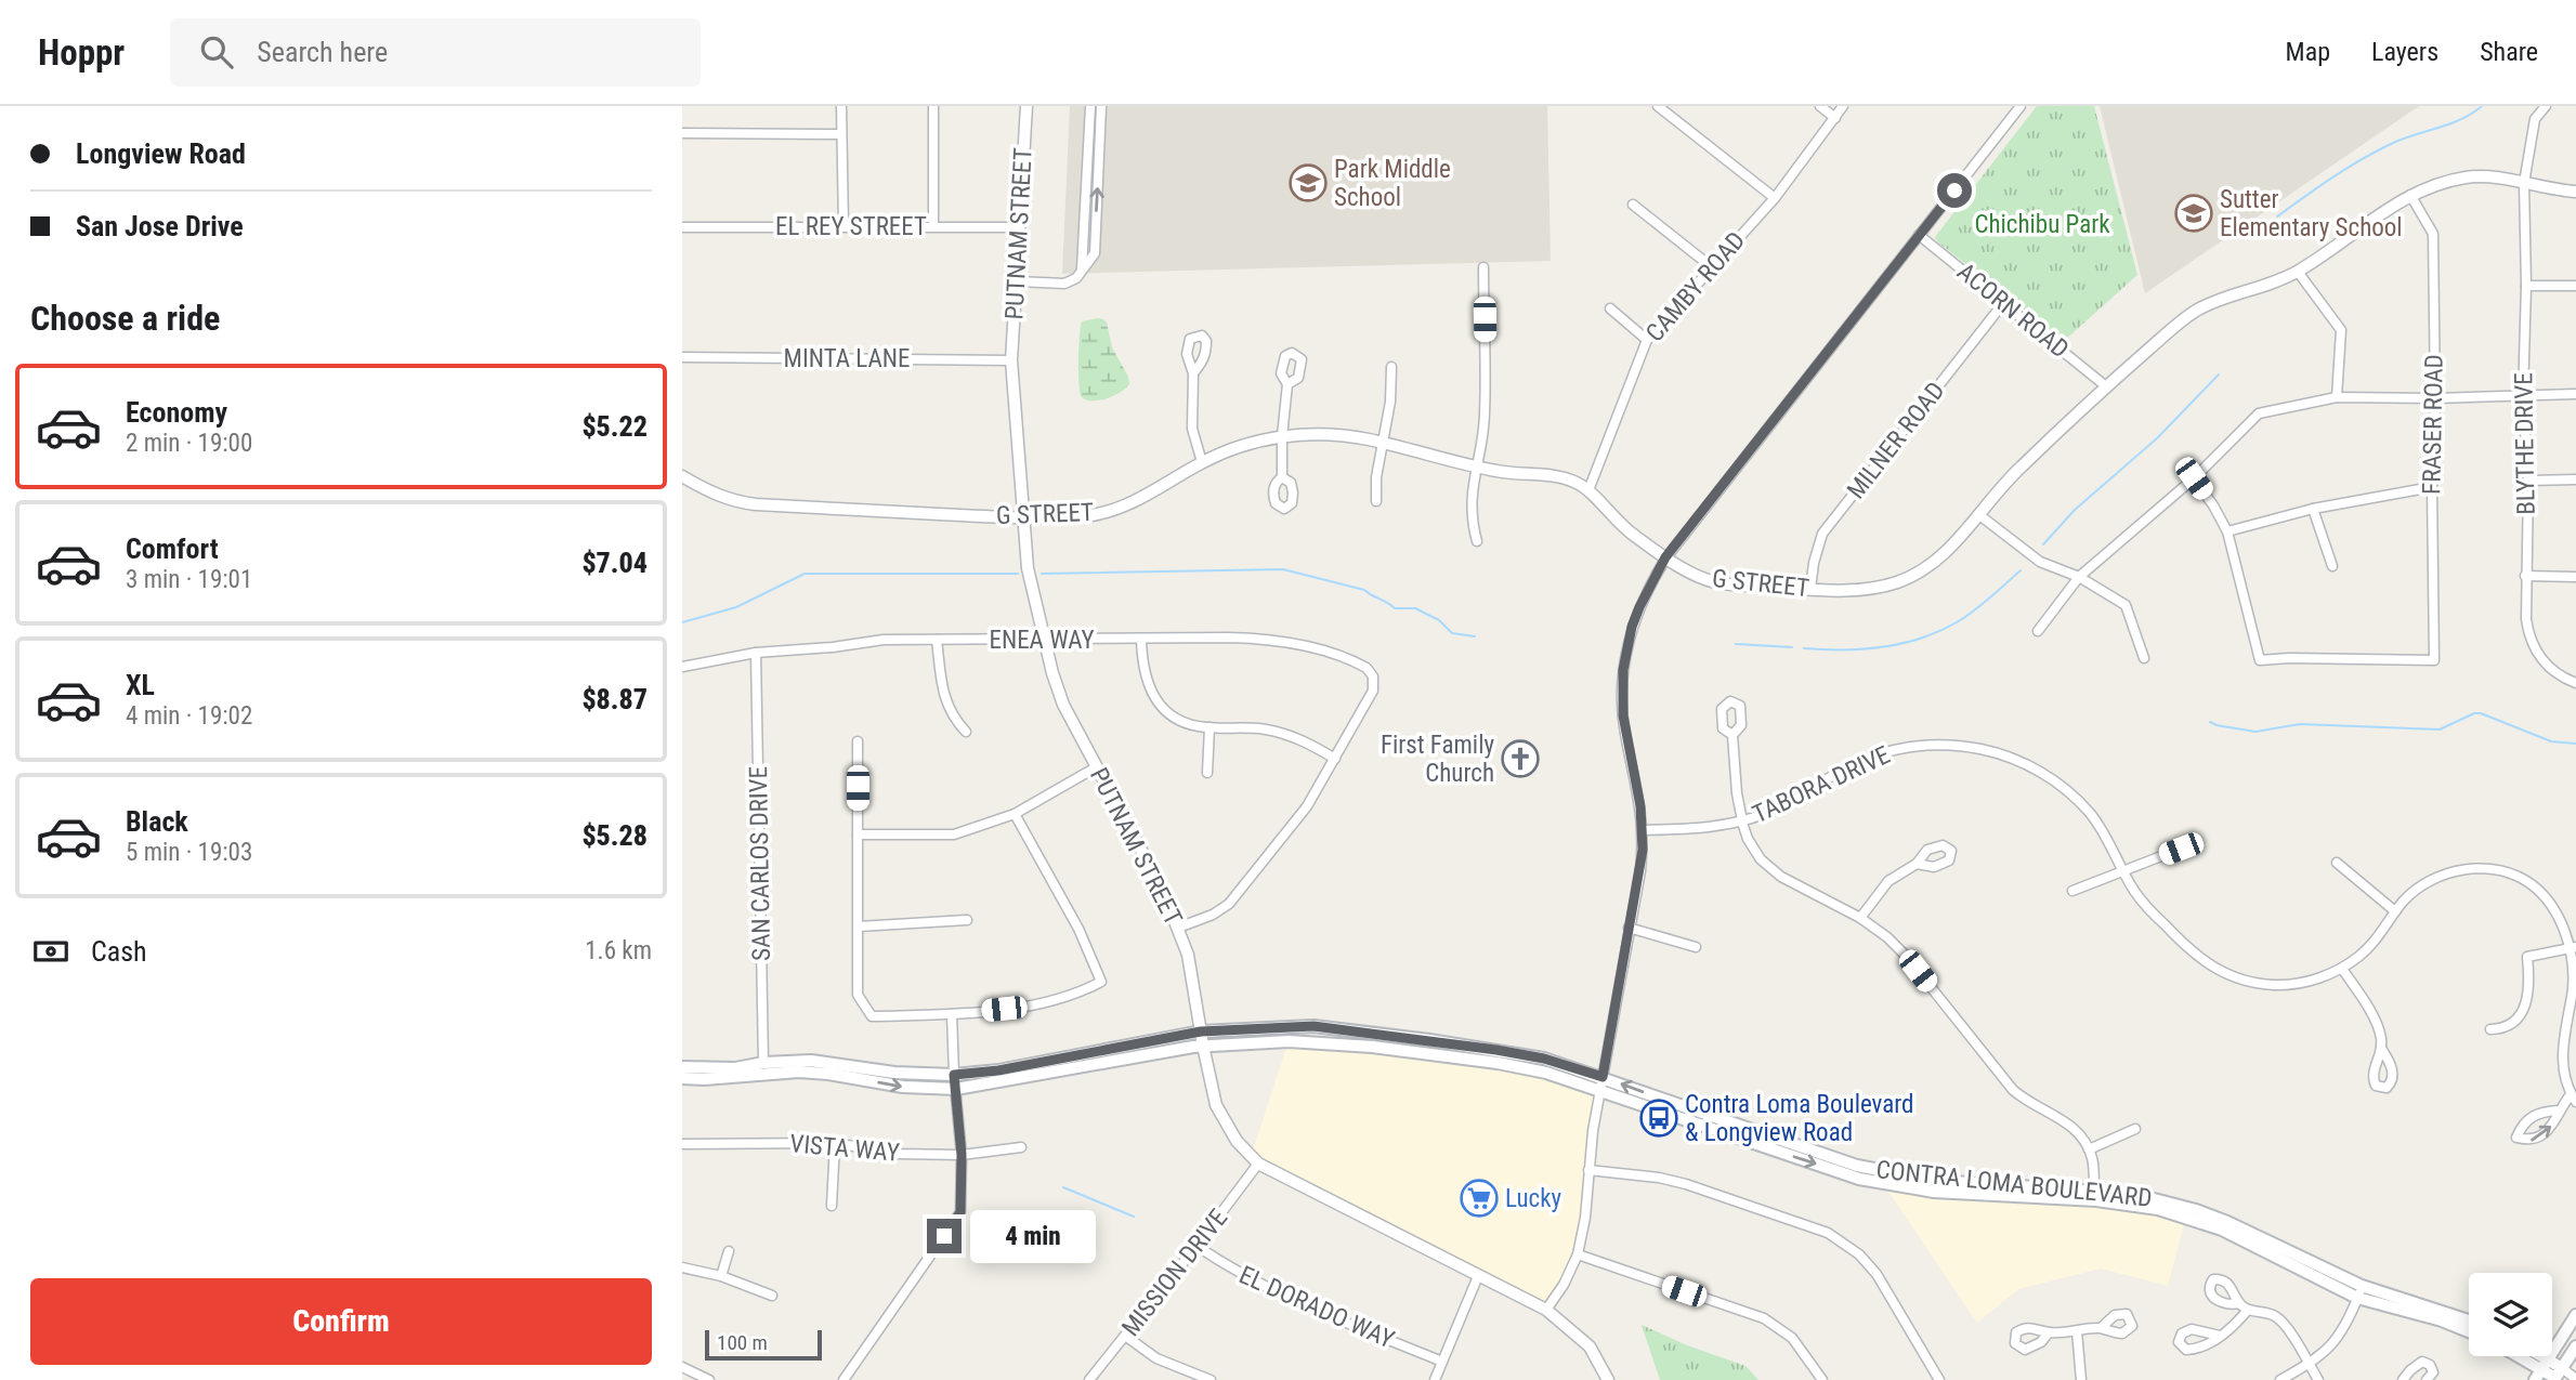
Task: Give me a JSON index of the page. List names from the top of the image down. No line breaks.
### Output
{"streets":{"main road":["CONTRA LOMA BOULEVARD"],"street":["EL REY STREET","PUTNAM STREET","CAMBY ROAD","ACORN ROAD","MINTA LANE","FRASER ROAD","MILNER ROAD","BLYTHE DRIVE","G STREET","ENEA WAY","TABORA DRIVE","SAN CARLOS DRIVE","VISTA WAY","MISSION DRIVE","EL DORADO WAY"]},"crossings":[["EL REY STREET","PUTNAM STREET"],["PUTNAM STREET","MINTA LANE"],["PUTNAM STREET","G STREET"],["PUTNAM STREET","ENEA WAY"],["PUTNAM STREET","CONTRA LOMA BOULEVARD"],["PUTNAM STREET","MISSION DRIVE"],["CAMBY ROAD","G STREET"],["ACORN ROAD","MILNER ROAD"],["ACORN ROAD","G STREET"],["FRASER ROAD","G STREET"],["MILNER ROAD","G STREET"],["BLYTHE DRIVE","G STREET"],["ENEA WAY","SAN CARLOS DRIVE"],["SAN CARLOS DRIVE","CONTRA LOMA BOULEVARD"],["MISSION DRIVE","EL DORADO WAY"]],"parks":["Chichibu Park"],"places":{"school or university":["Park Middle School","Sutter Elementary School"],"church":["First Family Church"],"bus stop":["Contra Loma Boulevard & Longview Road"],"supermarket":["Lucky"]},"scale_bar":"100 m","page":{"header":"Hoppr","search":"Search here","nav":["Map","Layers","Share"],"banner":["Longview Road","San Jose Drive"],"heading":"Choose a ride","list":[{"name":"Economy","note":"2 min · 19:00","value":"$5.22"},{"name":"Comfort","note":"3 min · 19:01","value":"$7.04"},{"name":"XL","note":"4 min · 19:02","value":"$8.87"},{"name":"Black","note":"5 min · 19:03","value":"$5.28"}],"pay":["Cash","1.6 km"],"bubble":"4 min","buttons":"Confirm","scale":"100 m"}}
